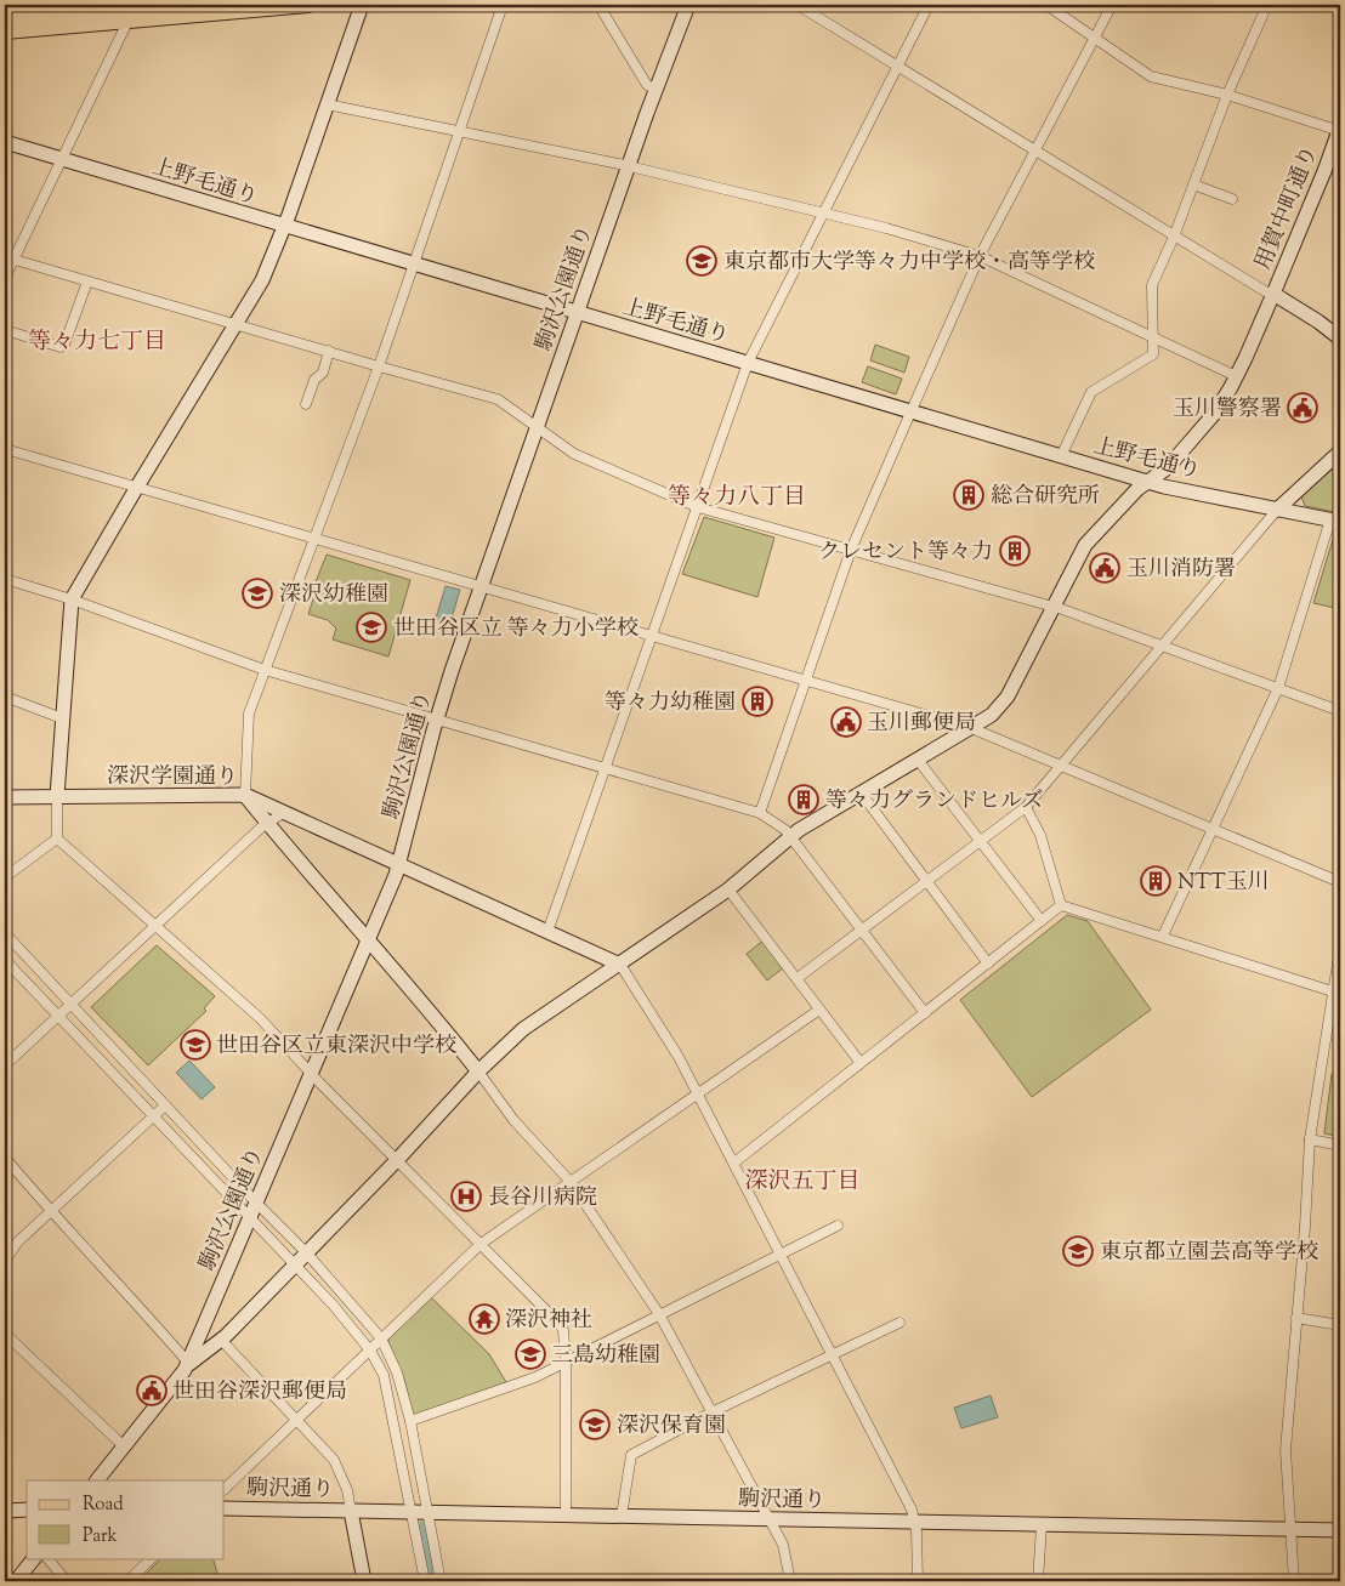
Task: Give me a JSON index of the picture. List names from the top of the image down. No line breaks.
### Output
{"streets":{"street":["上野毛通り","用賀中町通り","駒沢公園通り","深沢学園通り","駒沢通り"]},"crossings":[["上野毛通り","駒沢公園通り"],["駒沢公園通り","深沢学園通り"]],"districts":["等々力七丁目","等々力八丁目","深沢五丁目"],"places":{"school or university":["東京都市大学等々力中学校・高等学校","深沢幼稚園","世田谷区立 等々力小学校","世田谷区立東深沢中学校","東京都立園芸高等学校","三島幼稚園","深沢保育園"],"public building":["玉川警察署","玉川消防署","玉川郵便局","世田谷深沢郵便局"],"building":["総合研究所","クレセント等々力","等々力幼稚園","等々力グランドヒルズ","NTT玉川"],"hospital":["長谷川病院"],"temple":["深沢神社"]},"legend":["Road","Park"]}
